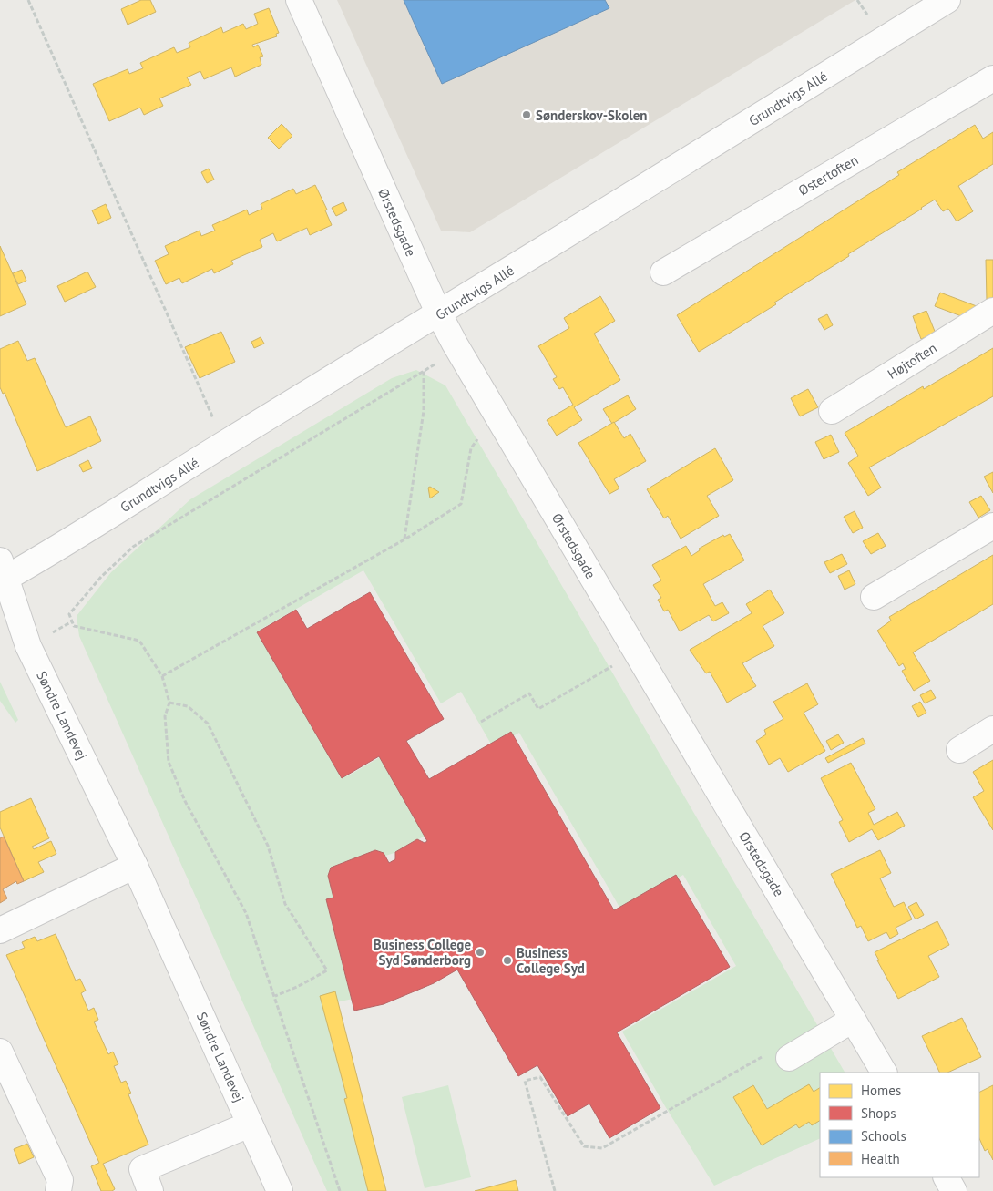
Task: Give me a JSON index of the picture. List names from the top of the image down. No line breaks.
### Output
{"streets":{"street":["Grundtvigs Allé","Østertoften","Ørstedsgade","Højtoften","Søndre Landevej"]},"crossings":[["Grundtvigs Allé","Ørstedsgade"],["Grundtvigs Allé","Søndre Landevej"]],"places":["Sønderskov-Skolen","Business College Syd Sønderborg","Business College Syd"],"legend":["Homes","Shops","Schools","Health"]}
